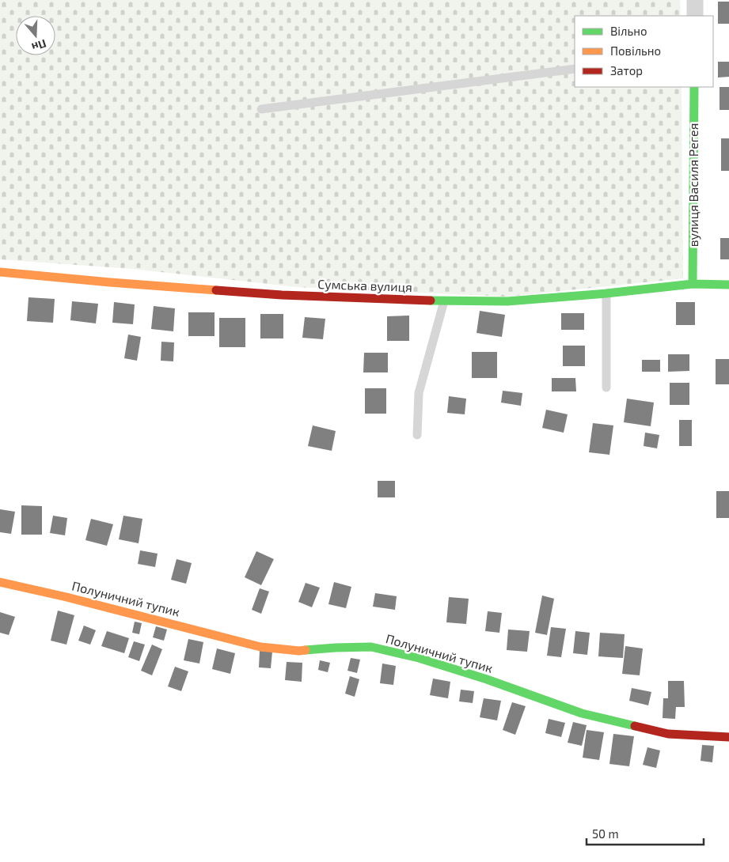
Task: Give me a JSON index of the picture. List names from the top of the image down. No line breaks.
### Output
{"streets":{"street":["вулиця Василя Регея","Сумська вулиця","Полуничний тупик"]},"crossings":[["вулиця Василя Регея","Сумська вулиця"]],"legend":["Вільно","Повільно","Затор"],"scale_bar":"50 m","north":"bottom"}
